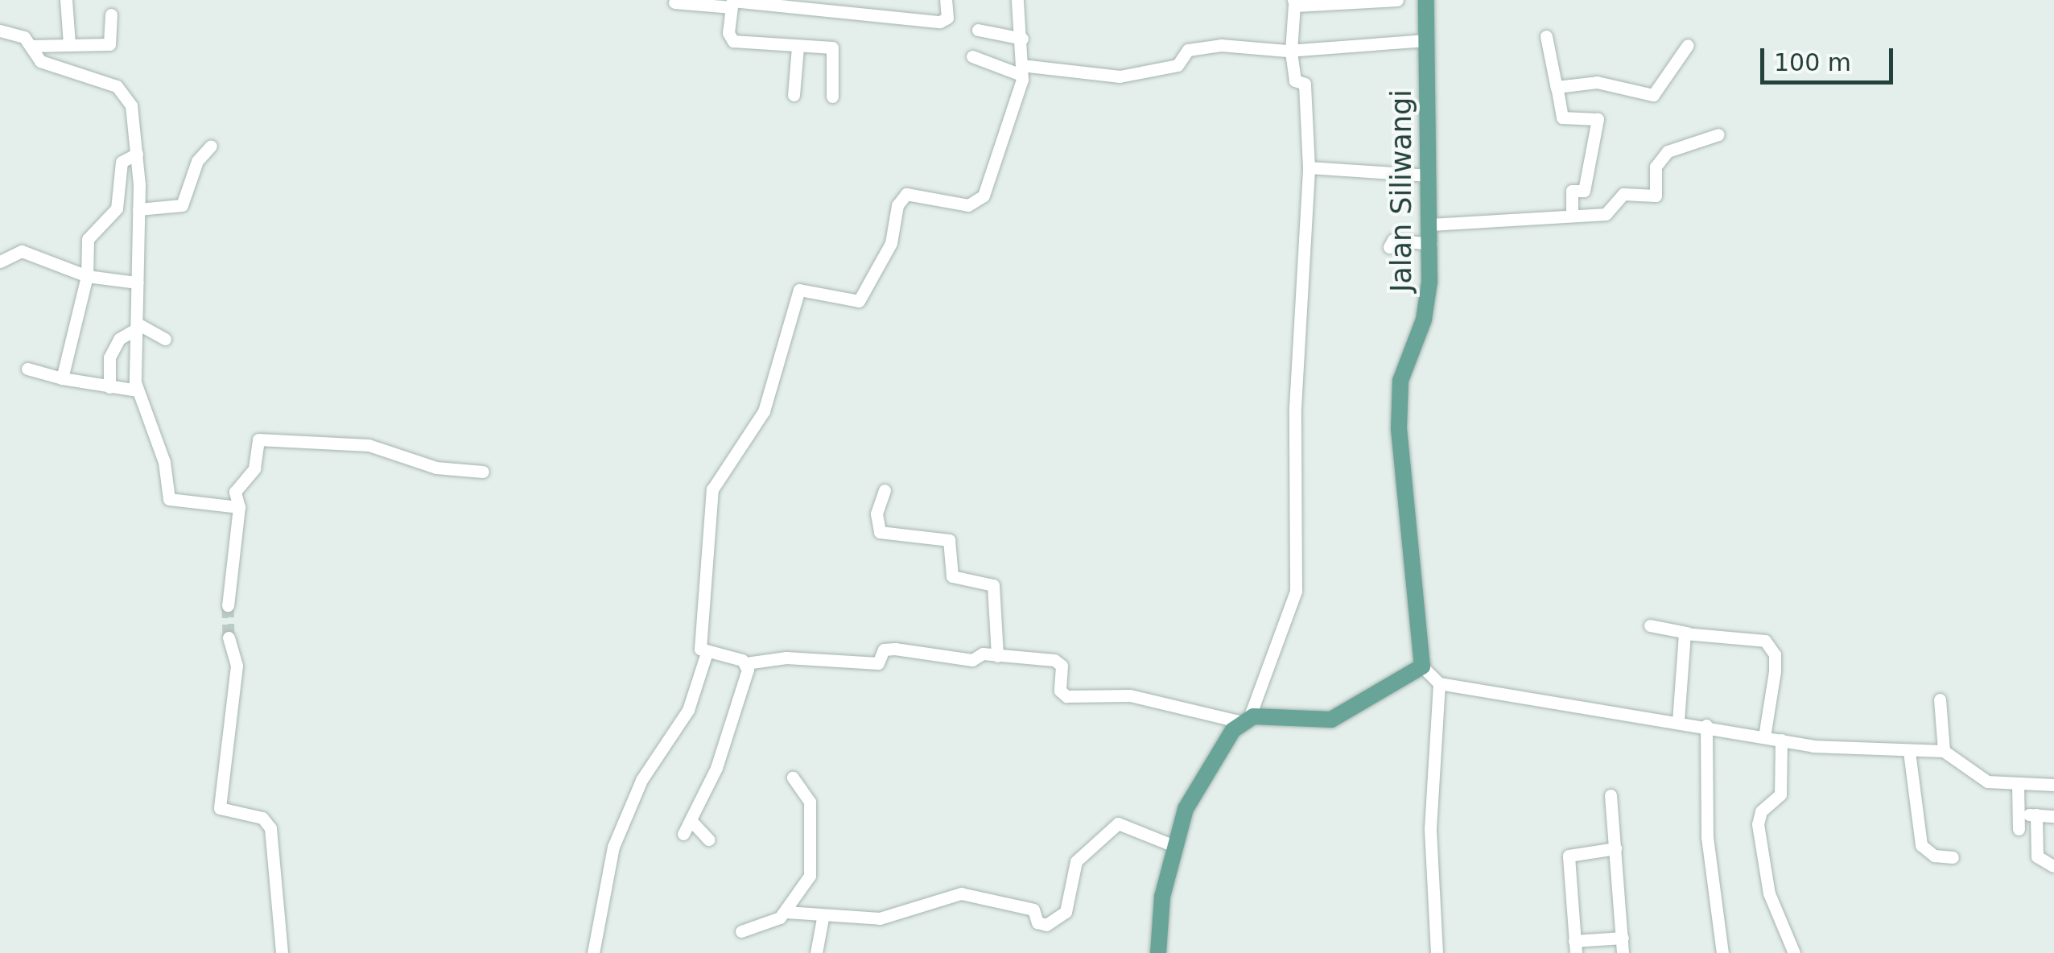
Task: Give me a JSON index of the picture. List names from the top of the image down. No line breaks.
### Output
{"streets":{"main road":["Jalan Siliwangi"]},"scale_bar":"100 m"}
